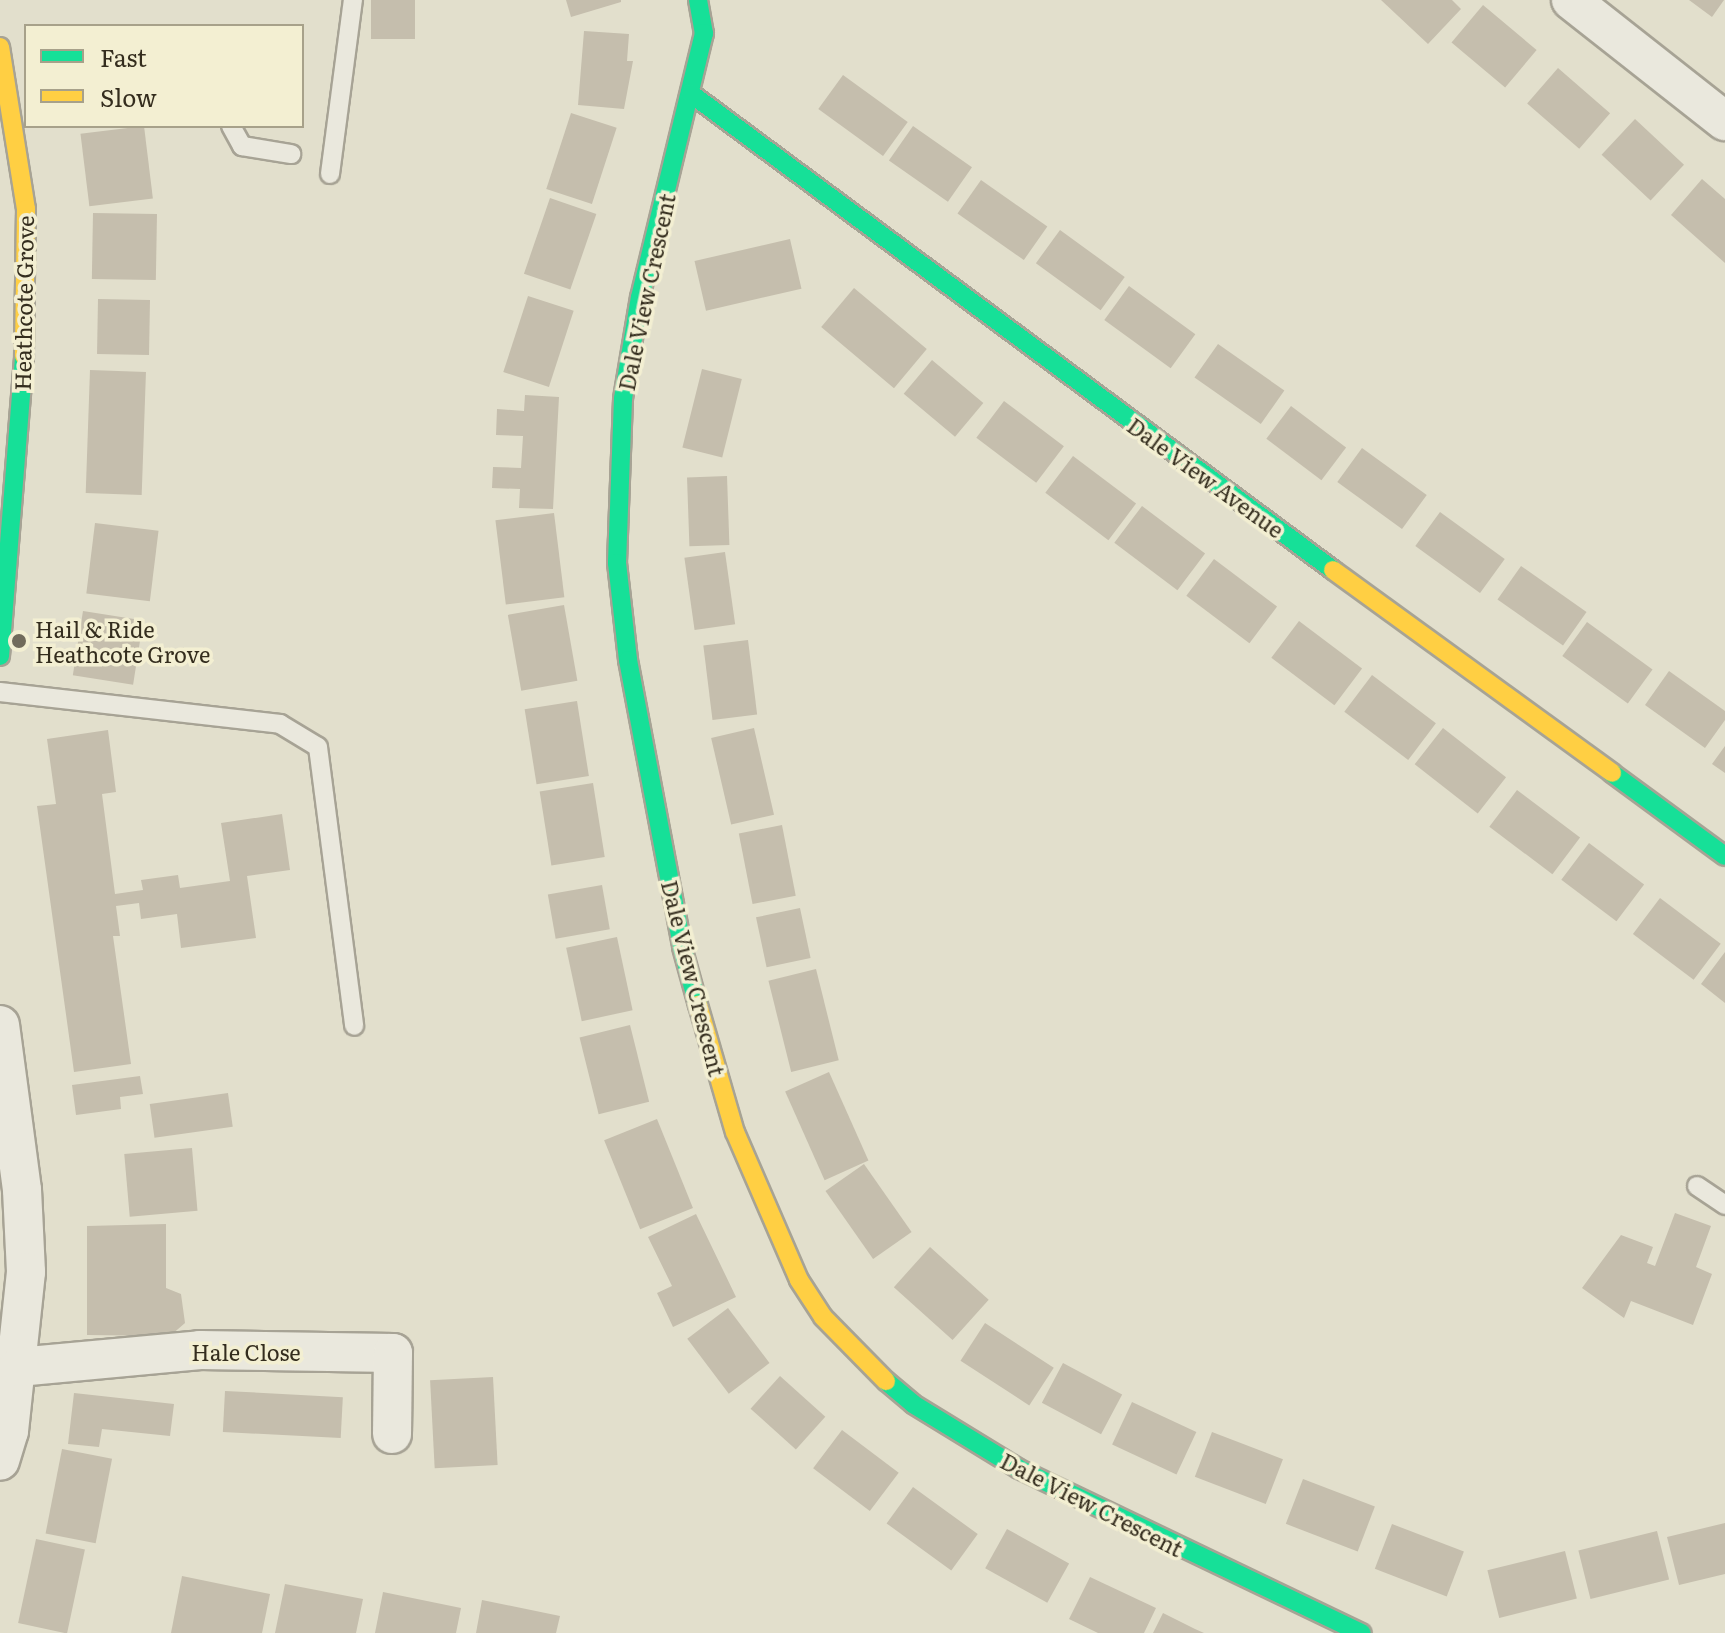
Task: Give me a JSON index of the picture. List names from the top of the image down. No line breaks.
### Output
{"streets":{"street":["Dale View Crescent","Heathcote Grove","Dale View Avenue","Hale Close"]},"crossings":[["Dale View Crescent","Dale View Avenue"]],"places":["Hail & Ride Heathcote Grove"],"legend":["Fast","Slow"]}
